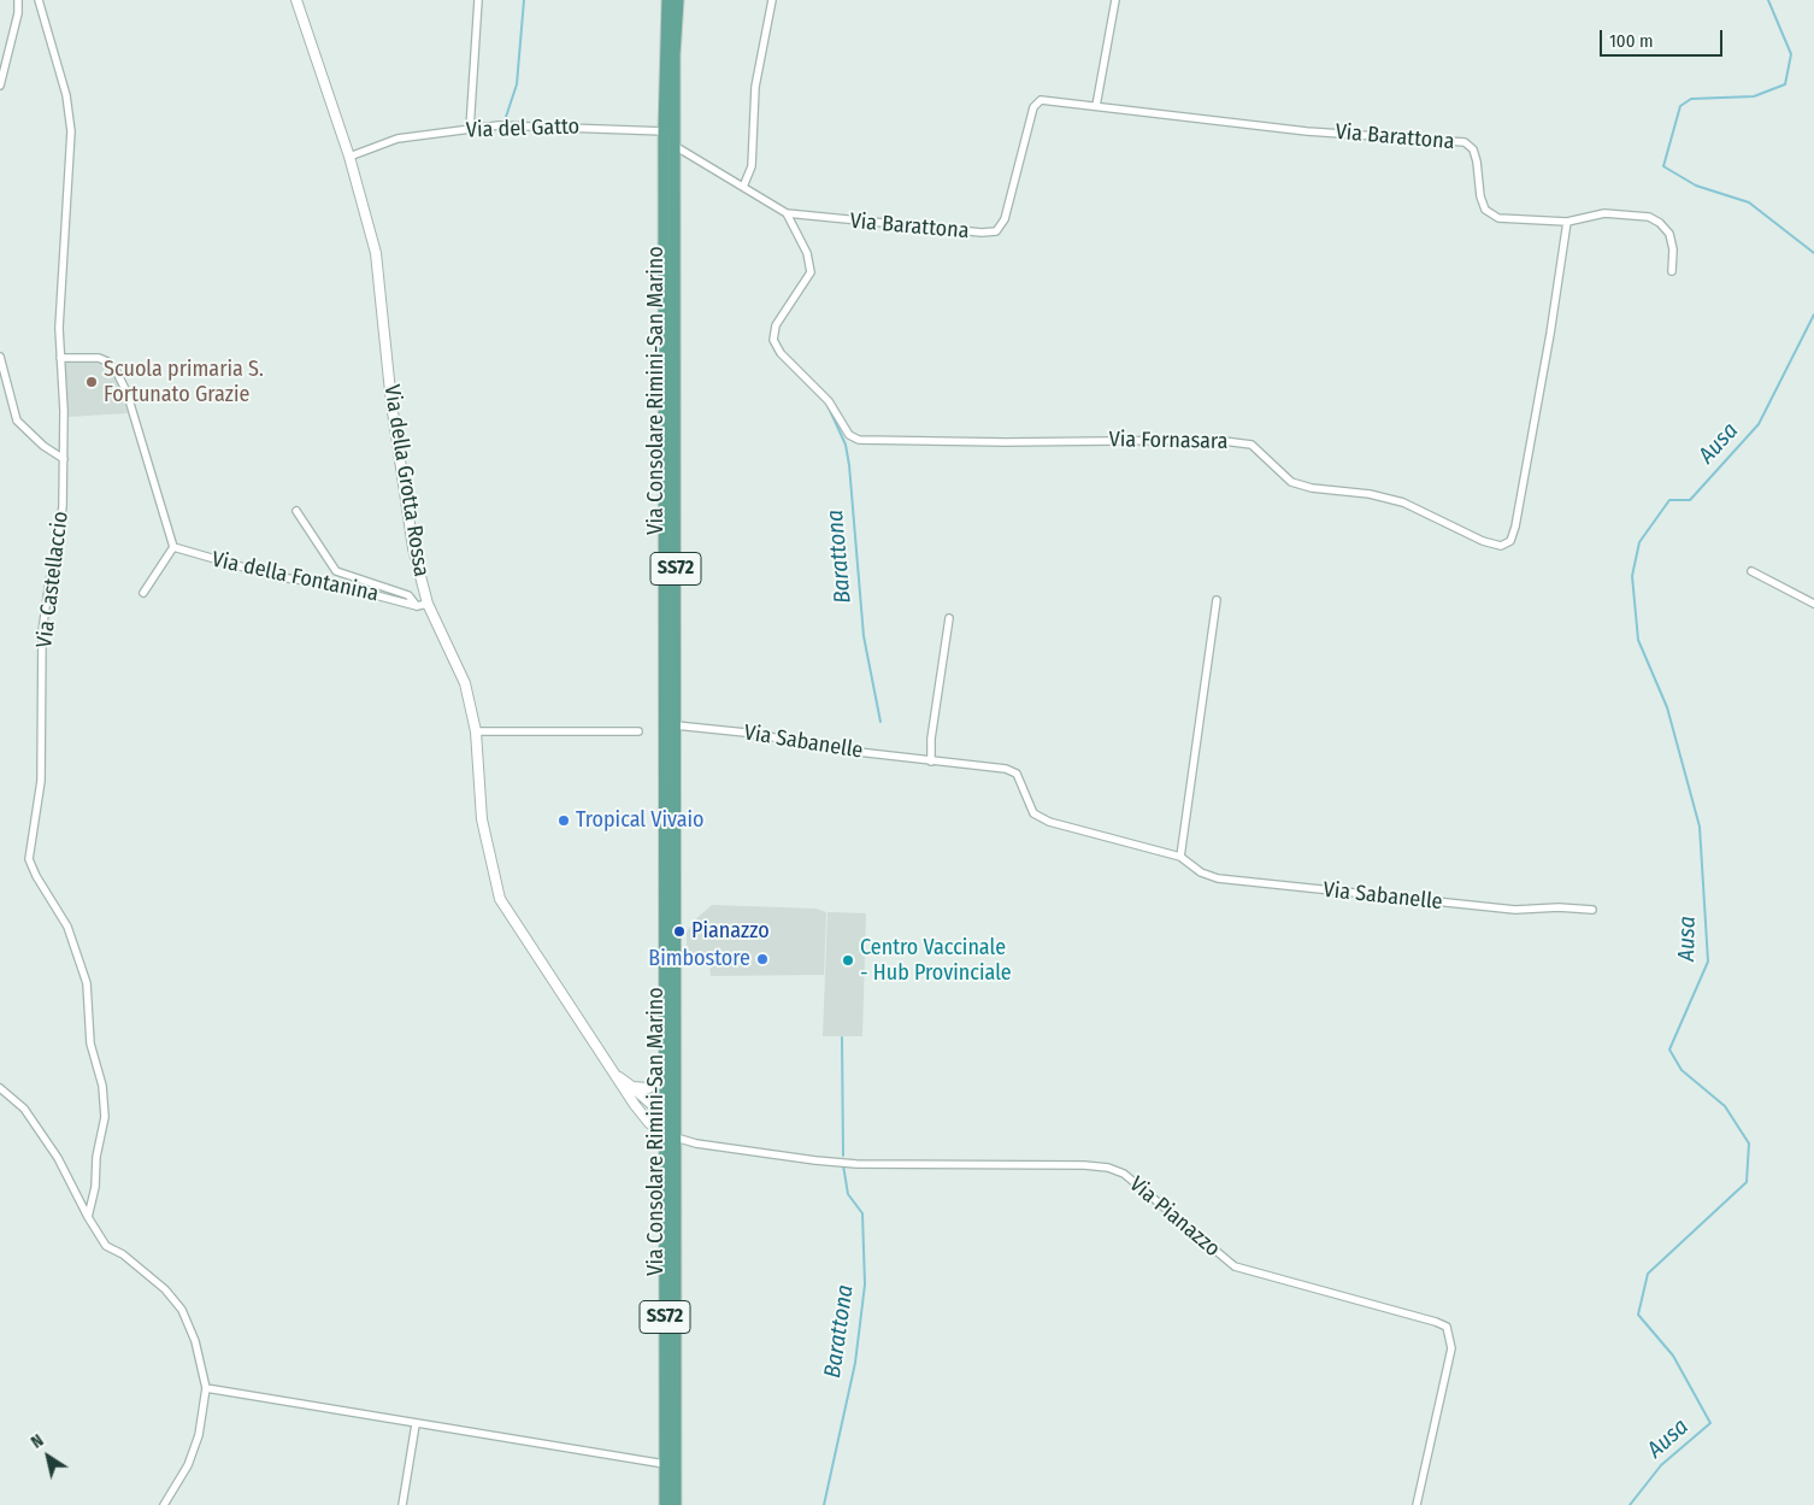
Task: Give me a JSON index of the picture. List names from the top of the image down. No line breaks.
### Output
{"streets":{"main road":["Via Consolare Rimini-San Marino","SS72"],"street":["Via del Gatto","Via Barattona","Via Fornasara","Via della Grotta Rossa","Via della Fontanina","Via Castellaccio","Via Sabanelle","Via Pianazzo"]},"crossings":[["Via del Gatto","Via Consolare Rimini-San Marino"],["Via del Gatto","Via della Grotta Rossa"],["Via Barattona","Via Consolare Rimini-San Marino"],["Via Barattona","Via Fornasara"],["Via Consolare Rimini-San Marino","Via della Grotta Rossa"],["Via Consolare Rimini-San Marino","Via Sabanelle"],["Via Consolare Rimini-San Marino","Via Pianazzo"],["Via della Grotta Rossa","Via della Fontanina"]],"water":["Ausa","Barattona"],"places":["Scuola primaria S. Fortunato Grazie","Tropical Vivaio","Pianazzo","Bimbostore","Centro Vaccinale - Hub Provinciale"],"scale_bar":"100 m","north":"top left"}
